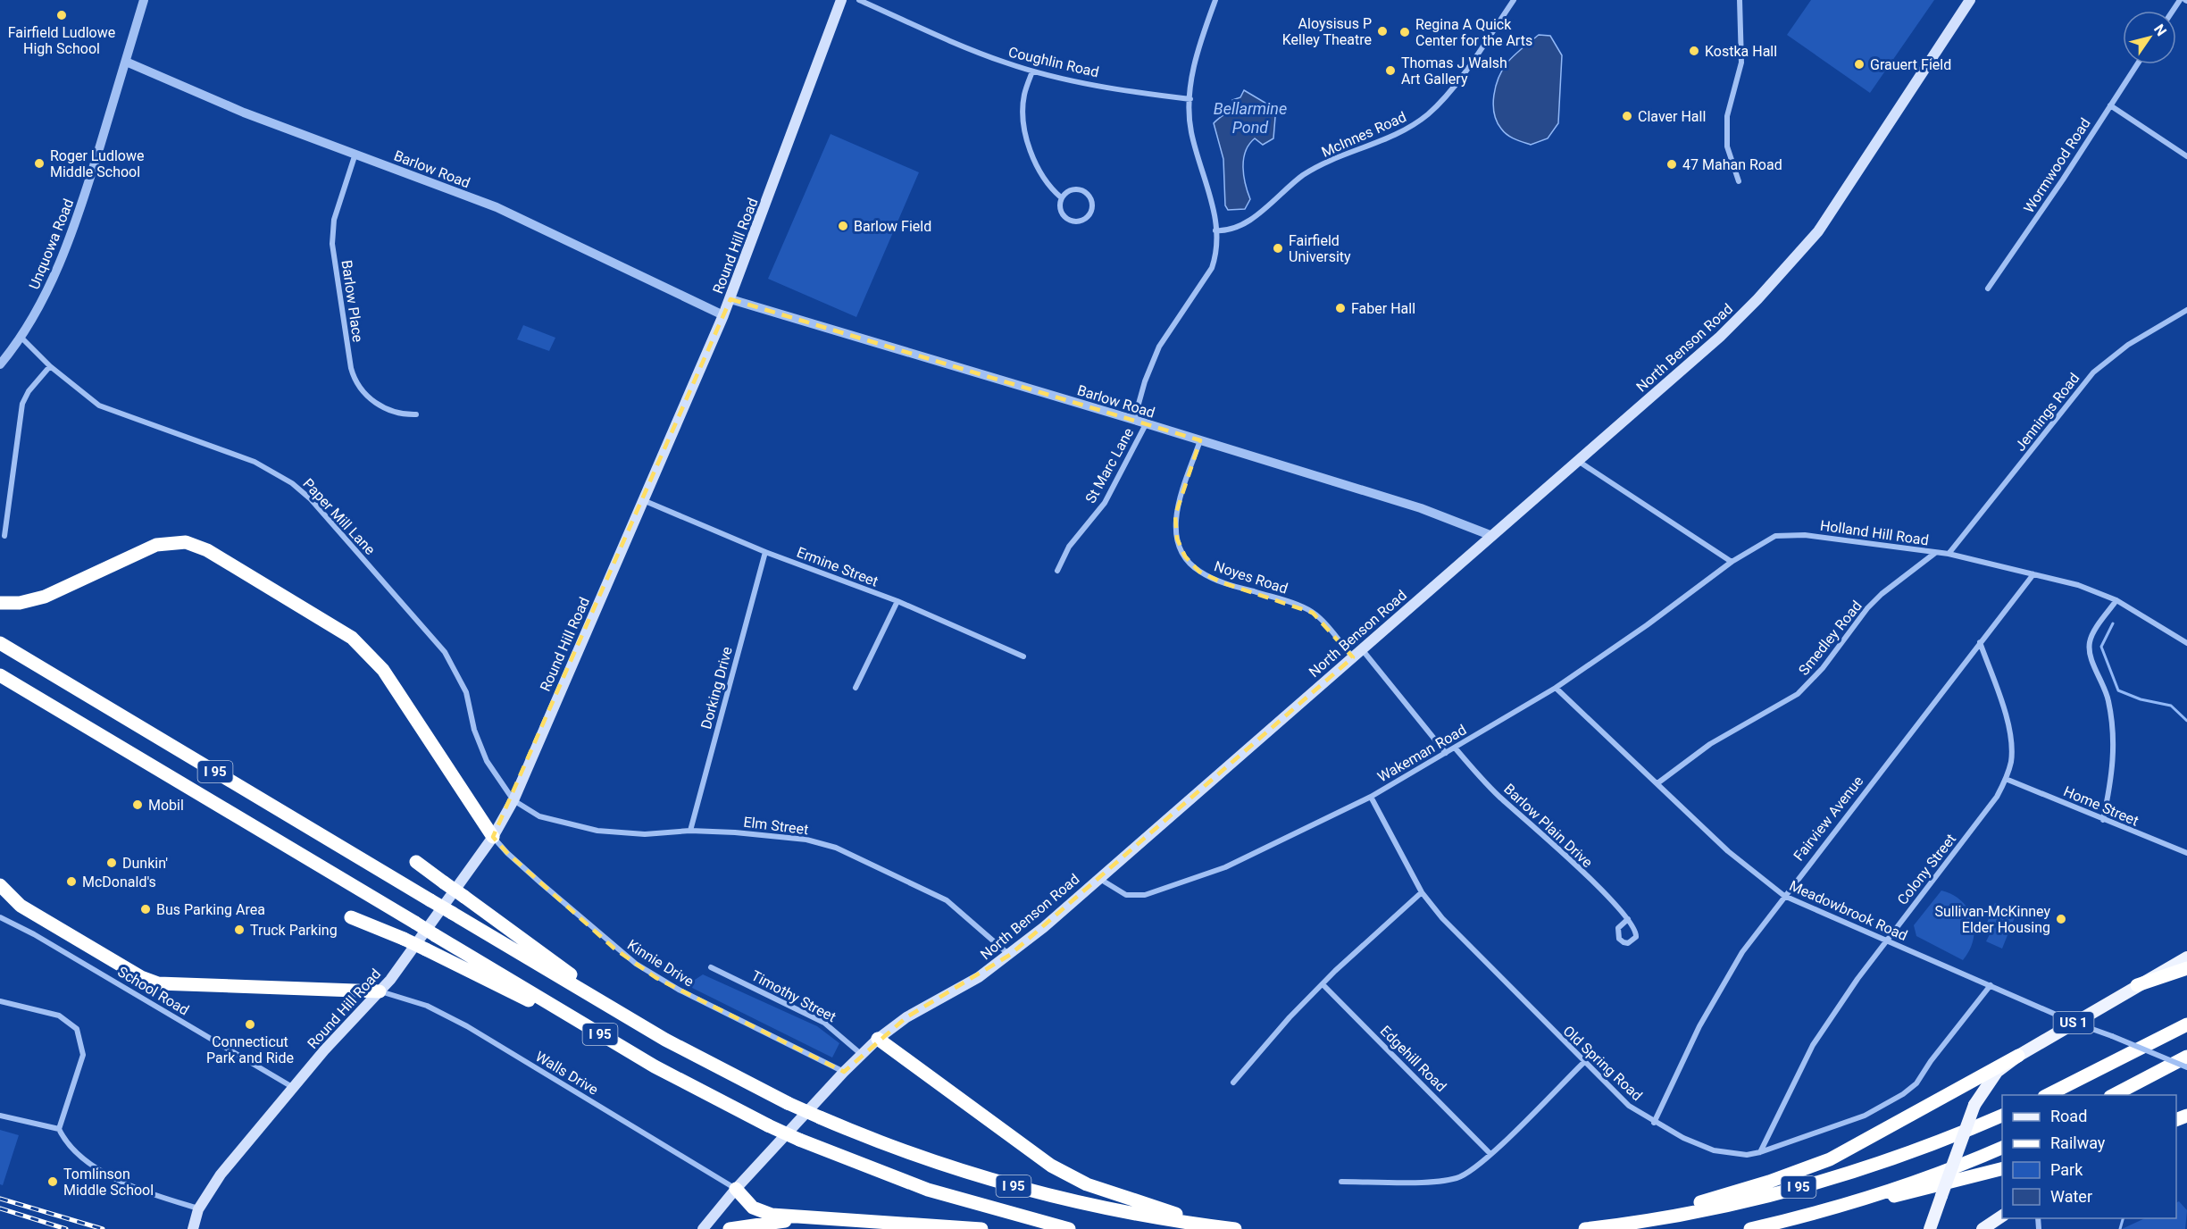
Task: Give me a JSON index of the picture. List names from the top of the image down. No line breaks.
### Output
{"streets":{"highway":["I 95"],"main road":["Round Hill Road","North Benson Road","US 1"],"street":["Coughlin Road","McInnes Road","Wormwood Road","Barlow Road","Unquowa Road","Barlow Place","Jennings Road","St Marc Lane","Paper Mill Lane","Holland Hill Road","Ermine Street","Noyes Road","Smedley Road","Dorking Drive","Wakeman Road","Home Street","Fairview Avenue","Elm Street","Barlow Plain Drive","Colony Street","Meadowbrook Road","Kinnie Drive","School Road","Timothy Street","Edgehill Road","Old Spring Road","Walls Drive"]},"crossings":[["Barlow Road","Unquowa Road"],["Barlow Road","Round Hill Road"],["Barlow Road","Barlow Place"],["Barlow Road","North Benson Road"],["Barlow Road","St Marc Lane"],["Barlow Road","Noyes Road"],["Unquowa Road","Paper Mill Lane"],["Round Hill Road","Paper Mill Lane"],["Round Hill Road","Ermine Street"],["Round Hill Road","Elm Street"],["Round Hill Road","Kinnie Drive"],["Round Hill Road","School Road"],["Round Hill Road","Walls Drive"],["North Benson Road","Noyes Road"],["North Benson Road","Wakeman Road"],["North Benson Road","Elm Street"],["North Benson Road","Kinnie Drive"],["North Benson Road","Timothy Street"],["North Benson Road","Walls Drive"],["Jennings Road","Holland Hill Road"],["Paper Mill Lane","Elm Street"],["Holland Hill Road","Smedley Road"],["Holland Hill Road","Wakeman Road"],["Holland Hill Road","Fairview Avenue"],["Ermine Street","Dorking Drive"],["Noyes Road","Wakeman Road"],["Smedley Road","Meadowbrook Road"],["Dorking Drive","Elm Street"],["Wakeman Road","Barlow Plain Drive"],["Wakeman Road","Meadowbrook Road"],["Wakeman Road","Old Spring Road"],["Home Street","Colony Street"],["Fairview Avenue","Colony Street"],["Fairview Avenue","Meadowbrook Road"],["Fairview Avenue","Old Spring Road"],["Colony Street","Meadowbrook Road"],["Colony Street","Old Spring Road"],["Meadowbrook Road","US 1"],["Meadowbrook Road","Old Spring Road"]],"water":["Bellarmine Pond"],"places":["Fairfield Ludlowe High School","Aloysisus P Kelley Theatre","Regina A Quick Center for the Arts","Kostka Hall","Grauert Field","Thomas J Walsh Art Gallery","Claver Hall","Roger Ludlowe Middle School","47 Mahan Road","Barlow Field","Fairfield University","Faber Hall","Mobil","Dunkin'","McDonald's","Bus Parking Area","Sullivan-McKinney Elder Housing","Truck Parking","Connecticut Park and Ride","Tomlinson Middle School"],"legend":["Road","Railway","Park","Water"],"north":"top right"}
